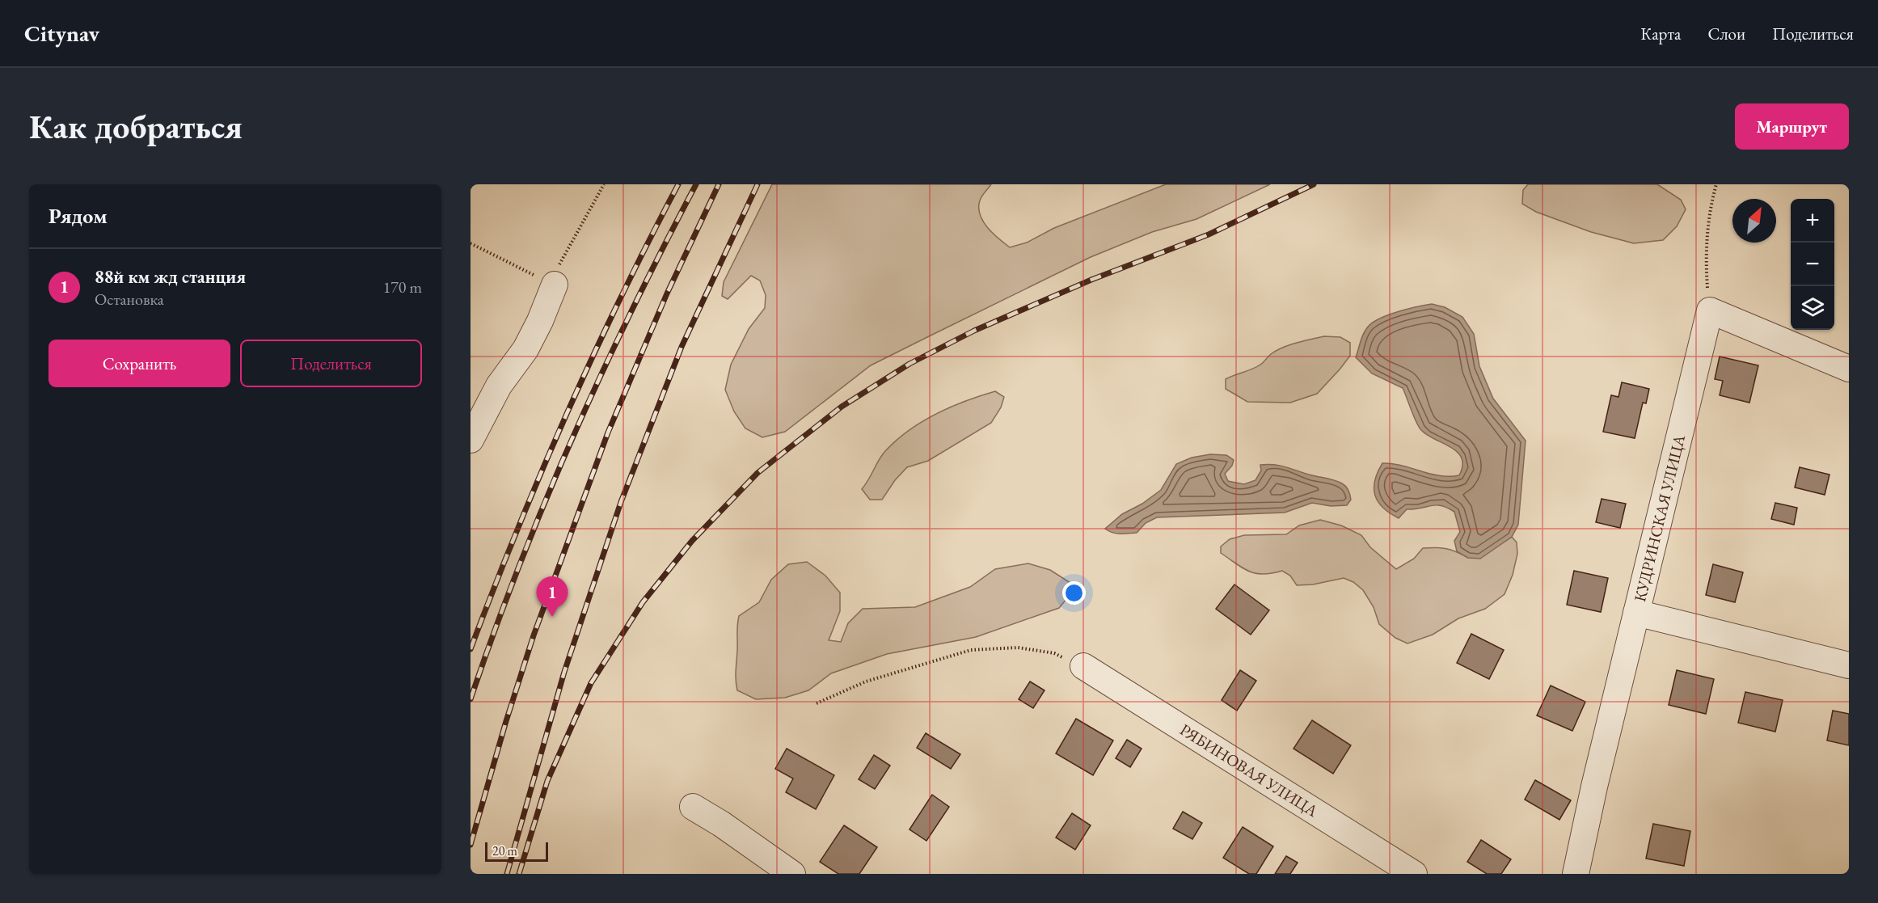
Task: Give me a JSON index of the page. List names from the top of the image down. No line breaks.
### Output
{"streets":{"street":["КУДРИНСКАЯ УЛИЦА","РЯБИНОВАЯ УЛИЦА"]},"scale_bar":"20 m","north":"top right","page":{"header":"Citynav","nav":["Карта","Слои","Поделиться"],"buttons":["Маршрут",["Сохранить","Поделиться"]],"title":"Как добраться","heading":"Рядом","map_buttons":["+","−"],"list":[{"mark":"1","name":"88й км жд станция","note":"Остановка","value":"170 m"}],"pins":"1","scale":"20 m"}}
